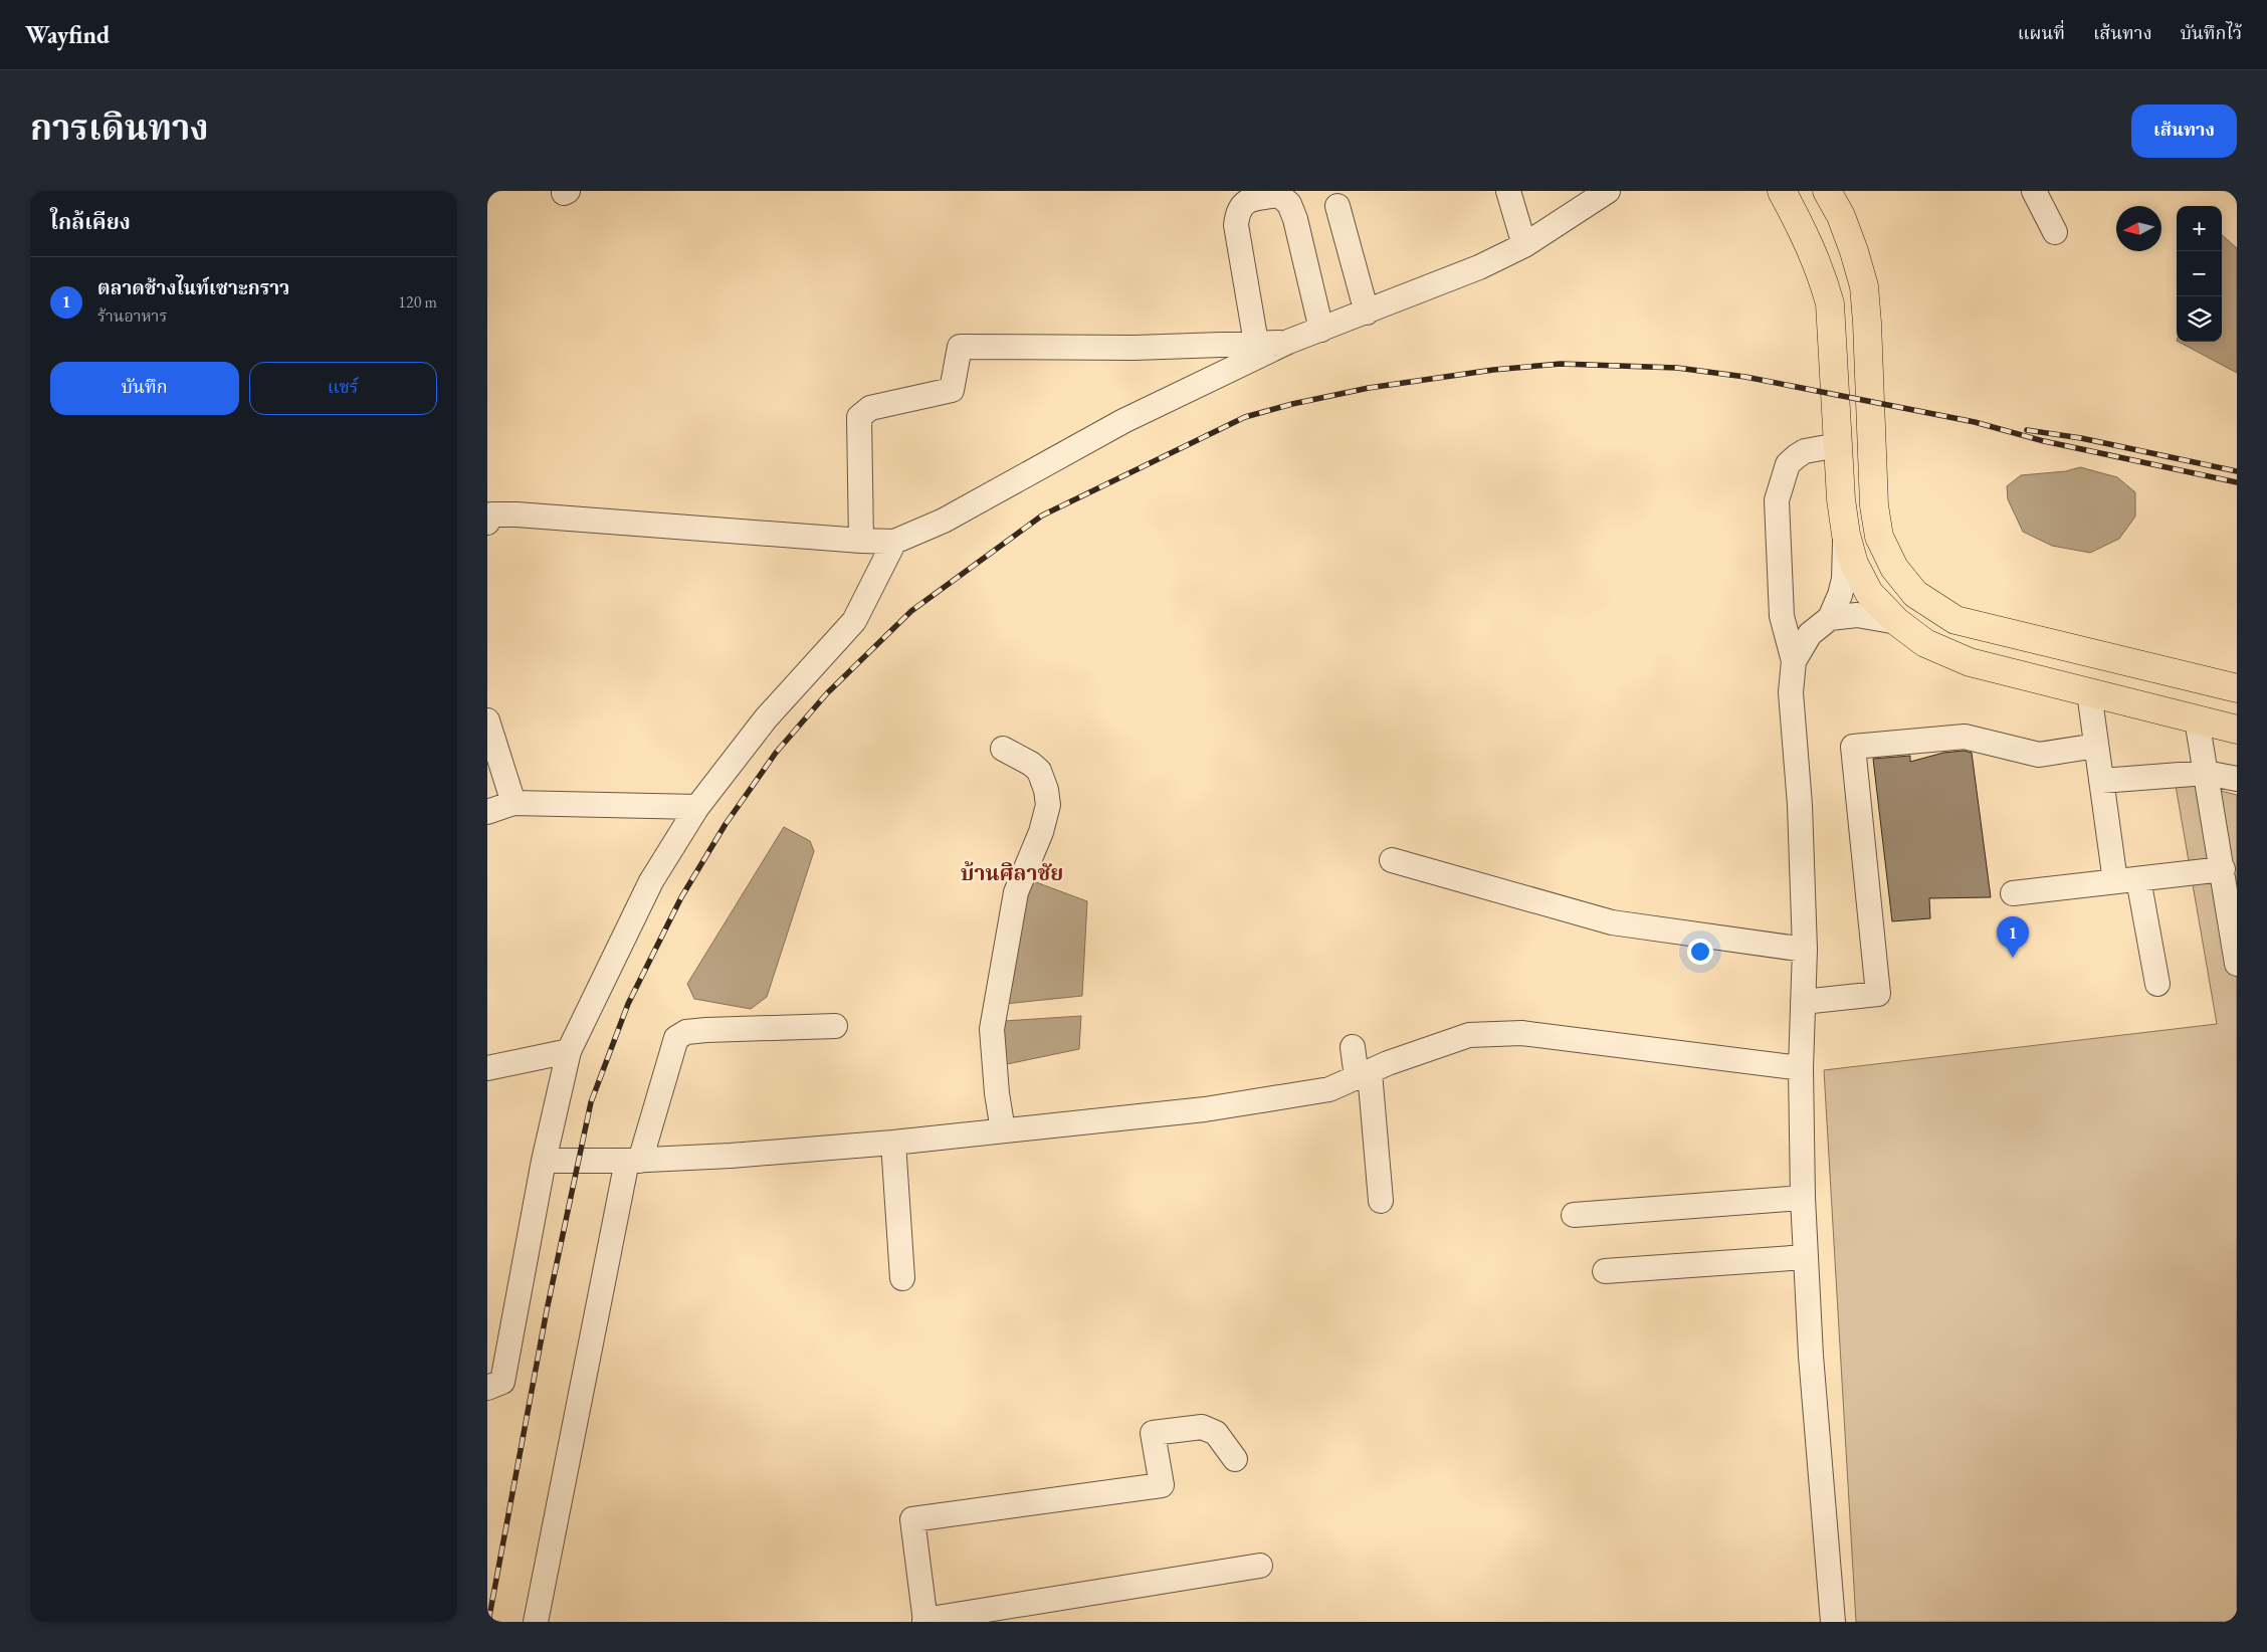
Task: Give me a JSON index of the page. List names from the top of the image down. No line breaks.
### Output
{"districts":["บ้านศิลาชัย"],"north":"left","page":{"header":"Wayfind","nav":["แผนที่","เส้นทาง","บันทึกไว้"],"title":"การเดินทาง","buttons":["เส้นทาง",["บันทึก","แชร์"]],"heading":"ใกล้เคียง","map_buttons":["+","−"],"list":[{"mark":"1","name":"ตลาดช้างไนท์เซาะกราว","note":"ร้านอาหาร","value":"120 m"}],"pins":"1"}}
